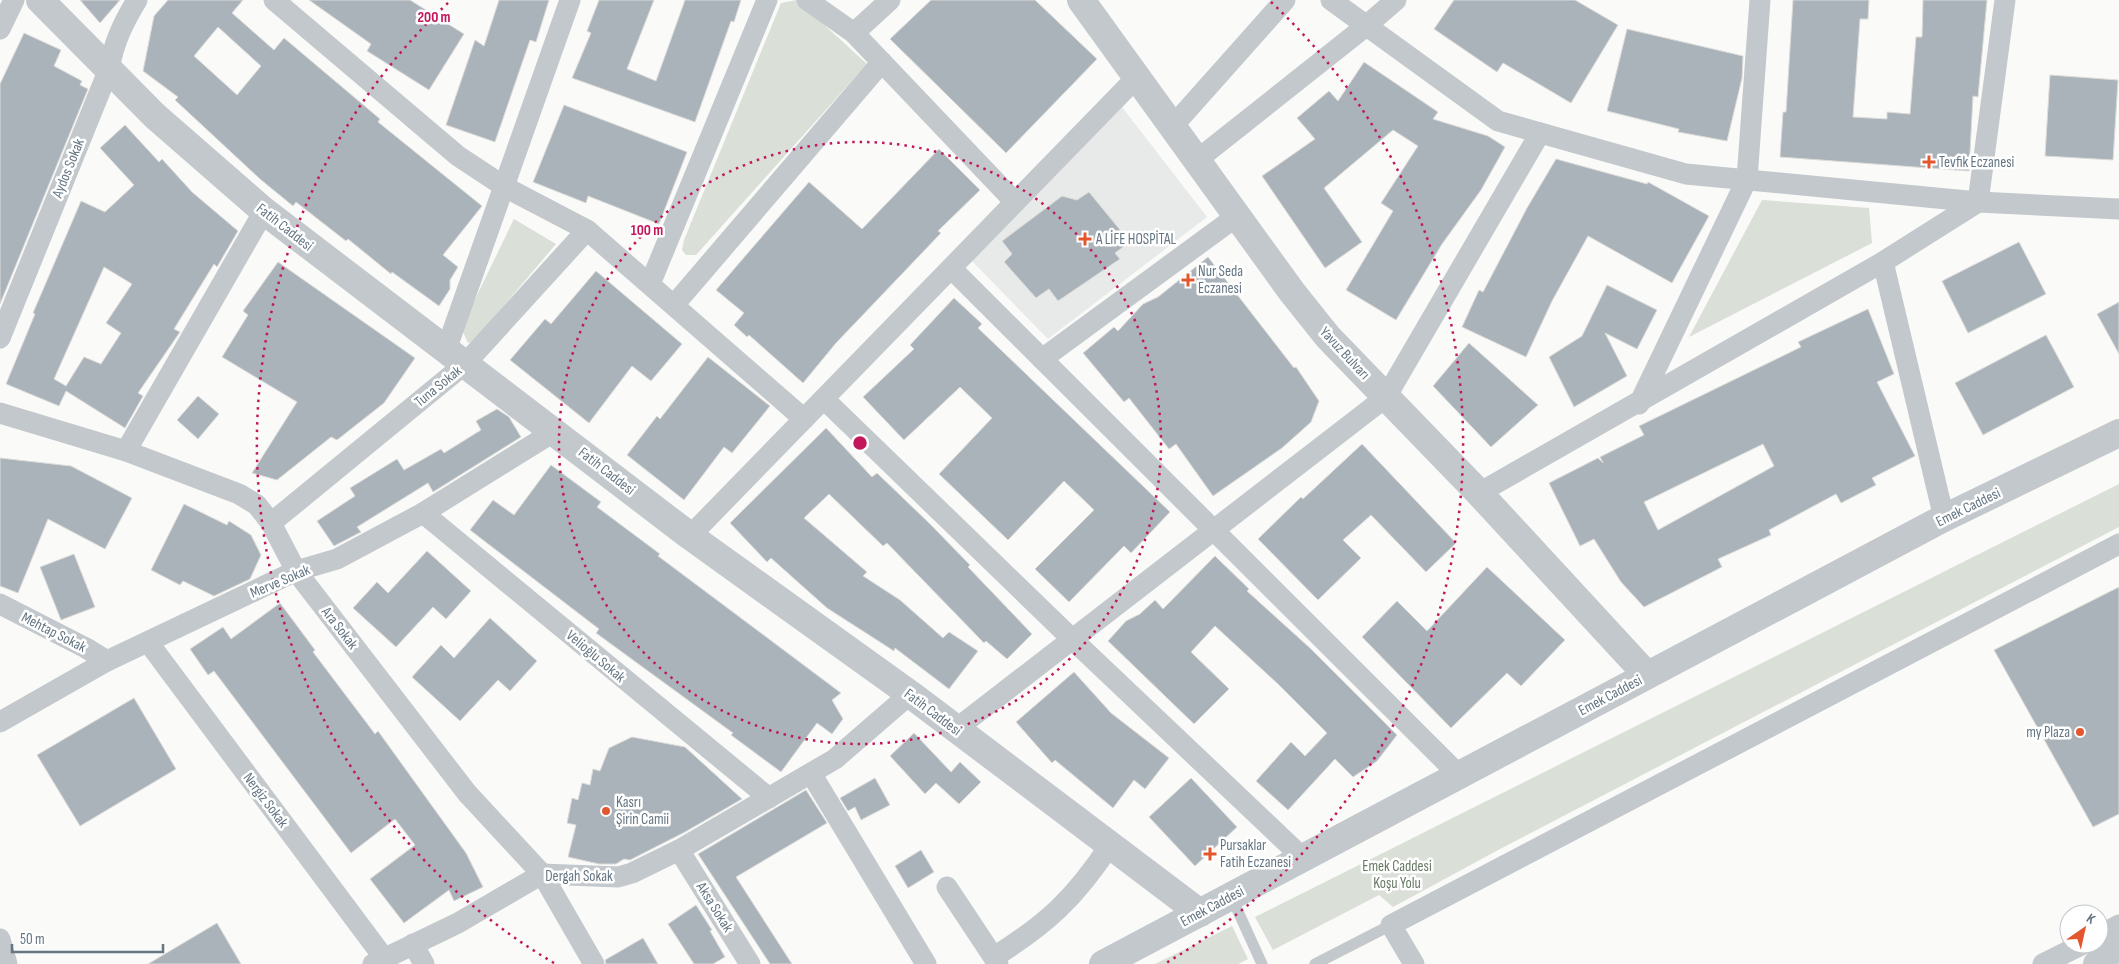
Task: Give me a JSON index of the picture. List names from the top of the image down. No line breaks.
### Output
{"streets":{"street":["Aydos Sokak","Fatih Caddesi","Yavuz Bulvarı","Tuna Sokak","Emek Caddesi","Merve Sokak","Ara Sokak","Mehtap Sokak","Velioğlu Sokak","Nergiz Sokak","Dergah Sokak","Aksa Sokak"]},"crossings":[["Aydos Sokak","Fatih Caddesi"],["Fatih Caddesi","Tuna Sokak"],["Fatih Caddesi","Emek Caddesi"],["Fatih Caddesi","Merve Sokak"],["Fatih Caddesi","Dergah Sokak"],["Yavuz Bulvarı","Emek Caddesi"],["Tuna Sokak","Ara Sokak"],["Merve Sokak","Ara Sokak"],["Merve Sokak","Mehtap Sokak"],["Merve Sokak","Velioğlu Sokak"],["Merve Sokak","Nergiz Sokak"],["Ara Sokak","Dergah Sokak"],["Velioğlu Sokak","Dergah Sokak"],["Nergiz Sokak","Dergah Sokak"],["Dergah Sokak","Aksa Sokak"]],"parks":["Emek Caddesi Koşu Yolu"],"places":{"health":["Tevfik Eczanesi","A LİFE HOSPİTAL","Nur Seda Eczanesi","Pursaklar Fatih Eczanesi"],"other":["my Plaza","Kasrı Şirin Camii"]},"scale_bar":"50 m","north":"top right","rings":["200 m","100 m"]}
